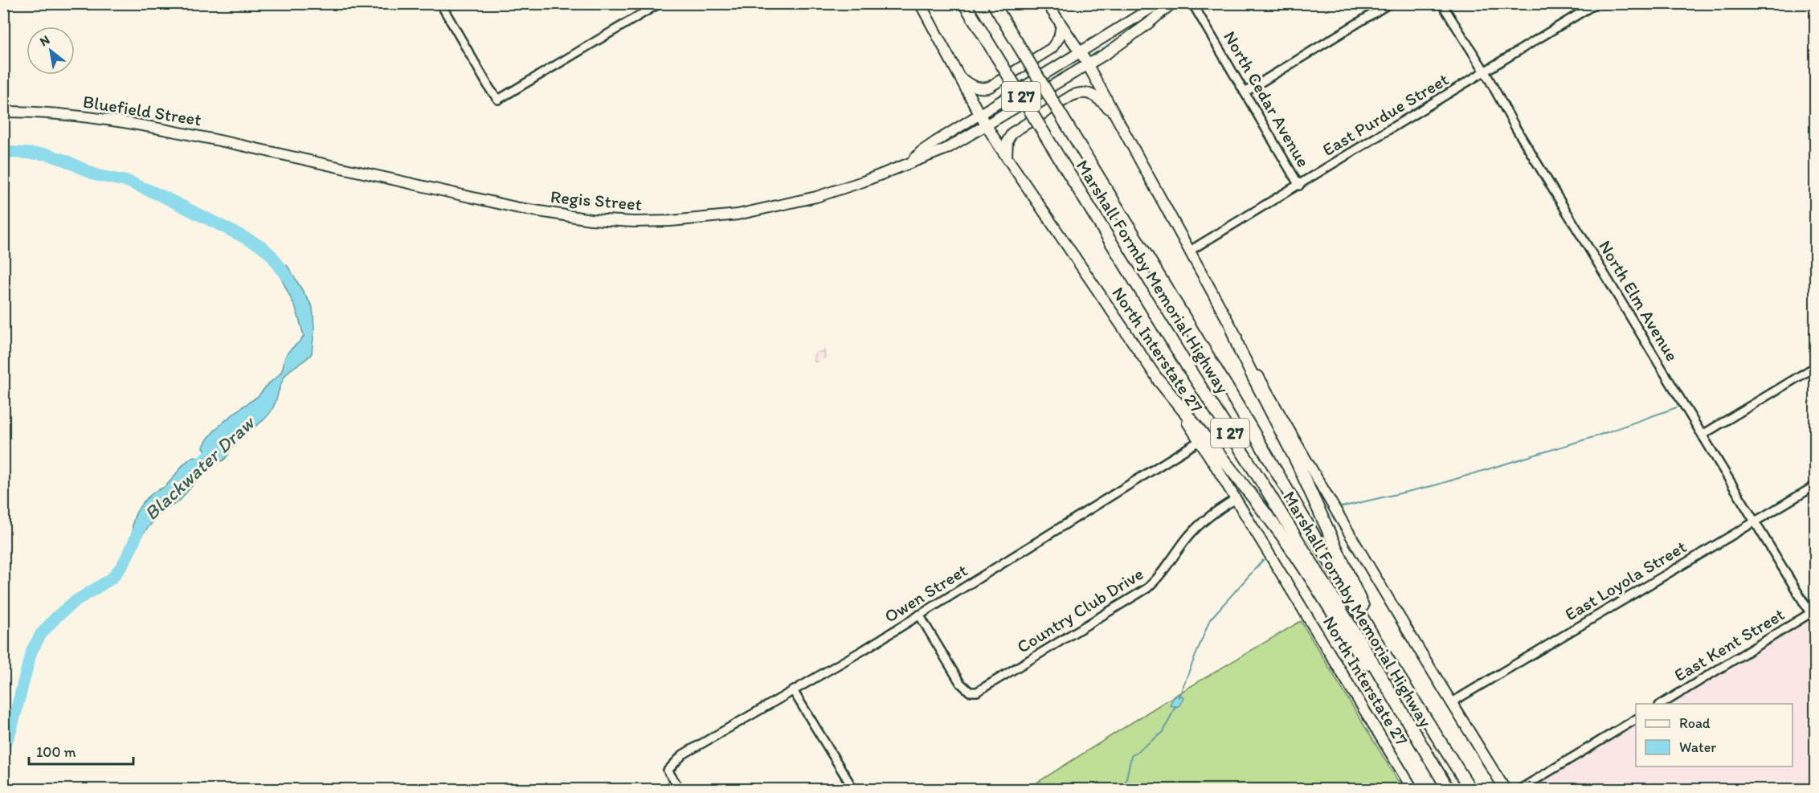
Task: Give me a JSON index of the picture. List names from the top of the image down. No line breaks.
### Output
{"streets":{"highway":["I 27","Marshall Formby Memorial Highway"],"main road":["Bluefield Street","Regis Street","North Interstate 27"],"street":["North Cedar Avenue","East Purdue Street","North Elm Avenue","East Loyola Street","Owen Street","Country Club Drive","East Kent Street"]},"crossings":[["North Cedar Avenue","East Purdue Street"],["Bluefield Street","Regis Street"],["East Purdue Street","North Elm Avenue"],["Regis Street","North Interstate 27"],["North Elm Avenue","East Loyola Street"],["North Elm Avenue","East Kent Street"],["North Interstate 27","Owen Street"],["North Interstate 27","Country Club Drive"],["Owen Street","Country Club Drive"]],"water":["Blackwater Draw"],"legend":["Road","Water"],"scale_bar":"100 m","north":"top left"}
